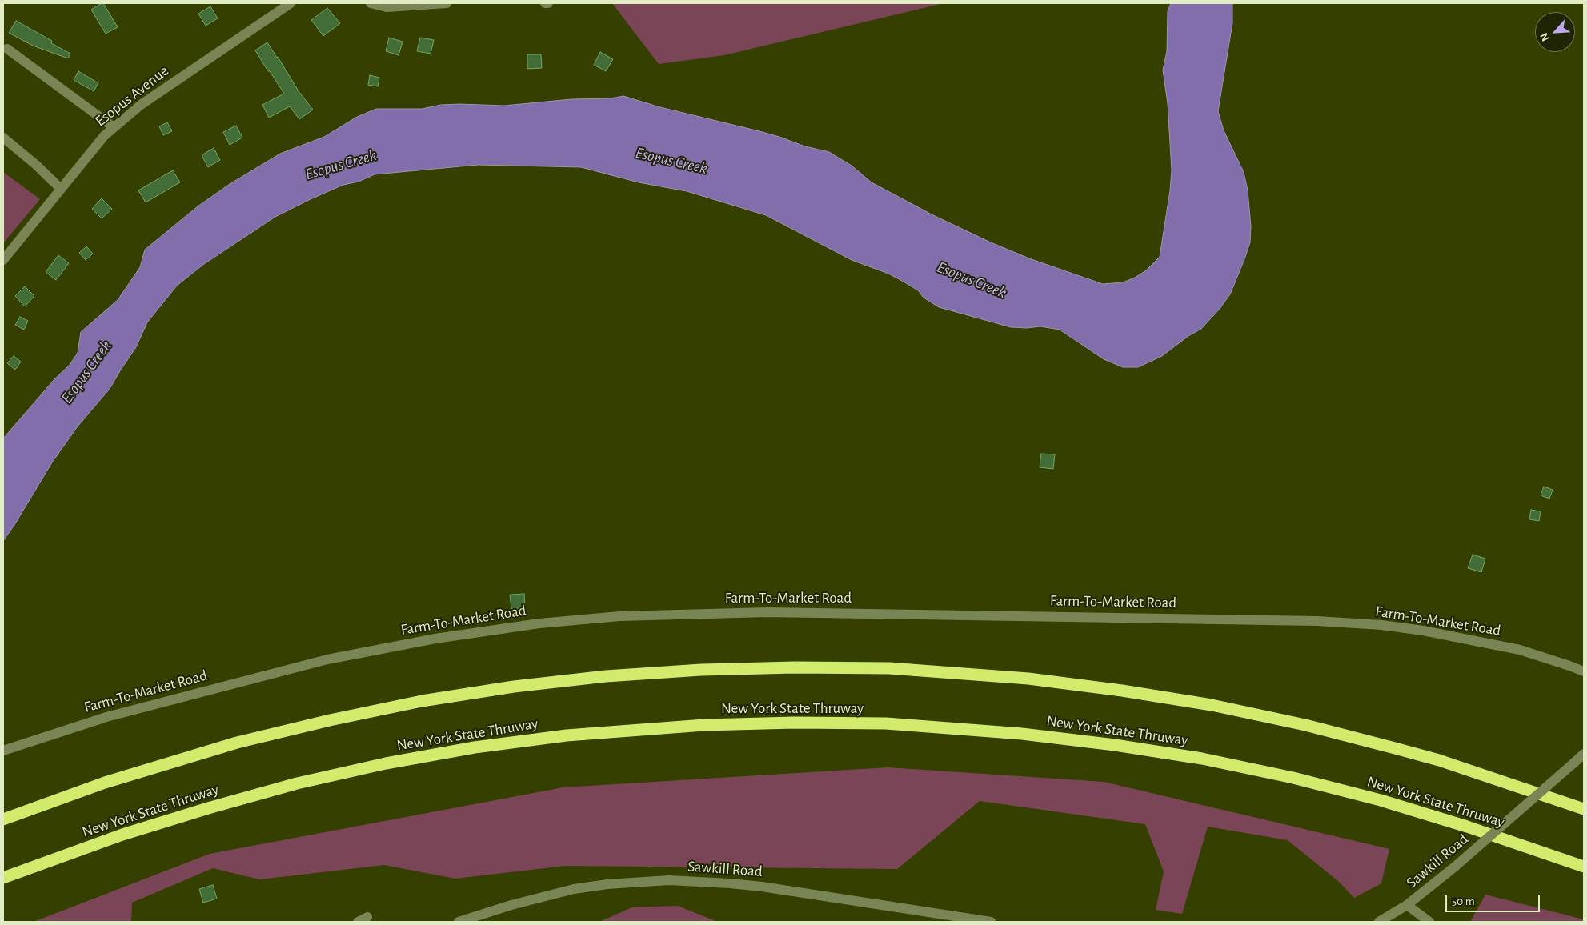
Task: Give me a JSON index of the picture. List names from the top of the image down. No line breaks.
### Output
{"streets":{"highway":["New York State Thruway"],"street":["Esopus Avenue","Farm-To-Market Road","Sawkill Road"]},"water":["Esopus Creek"],"scale_bar":"50 m","north":"bottom left"}
